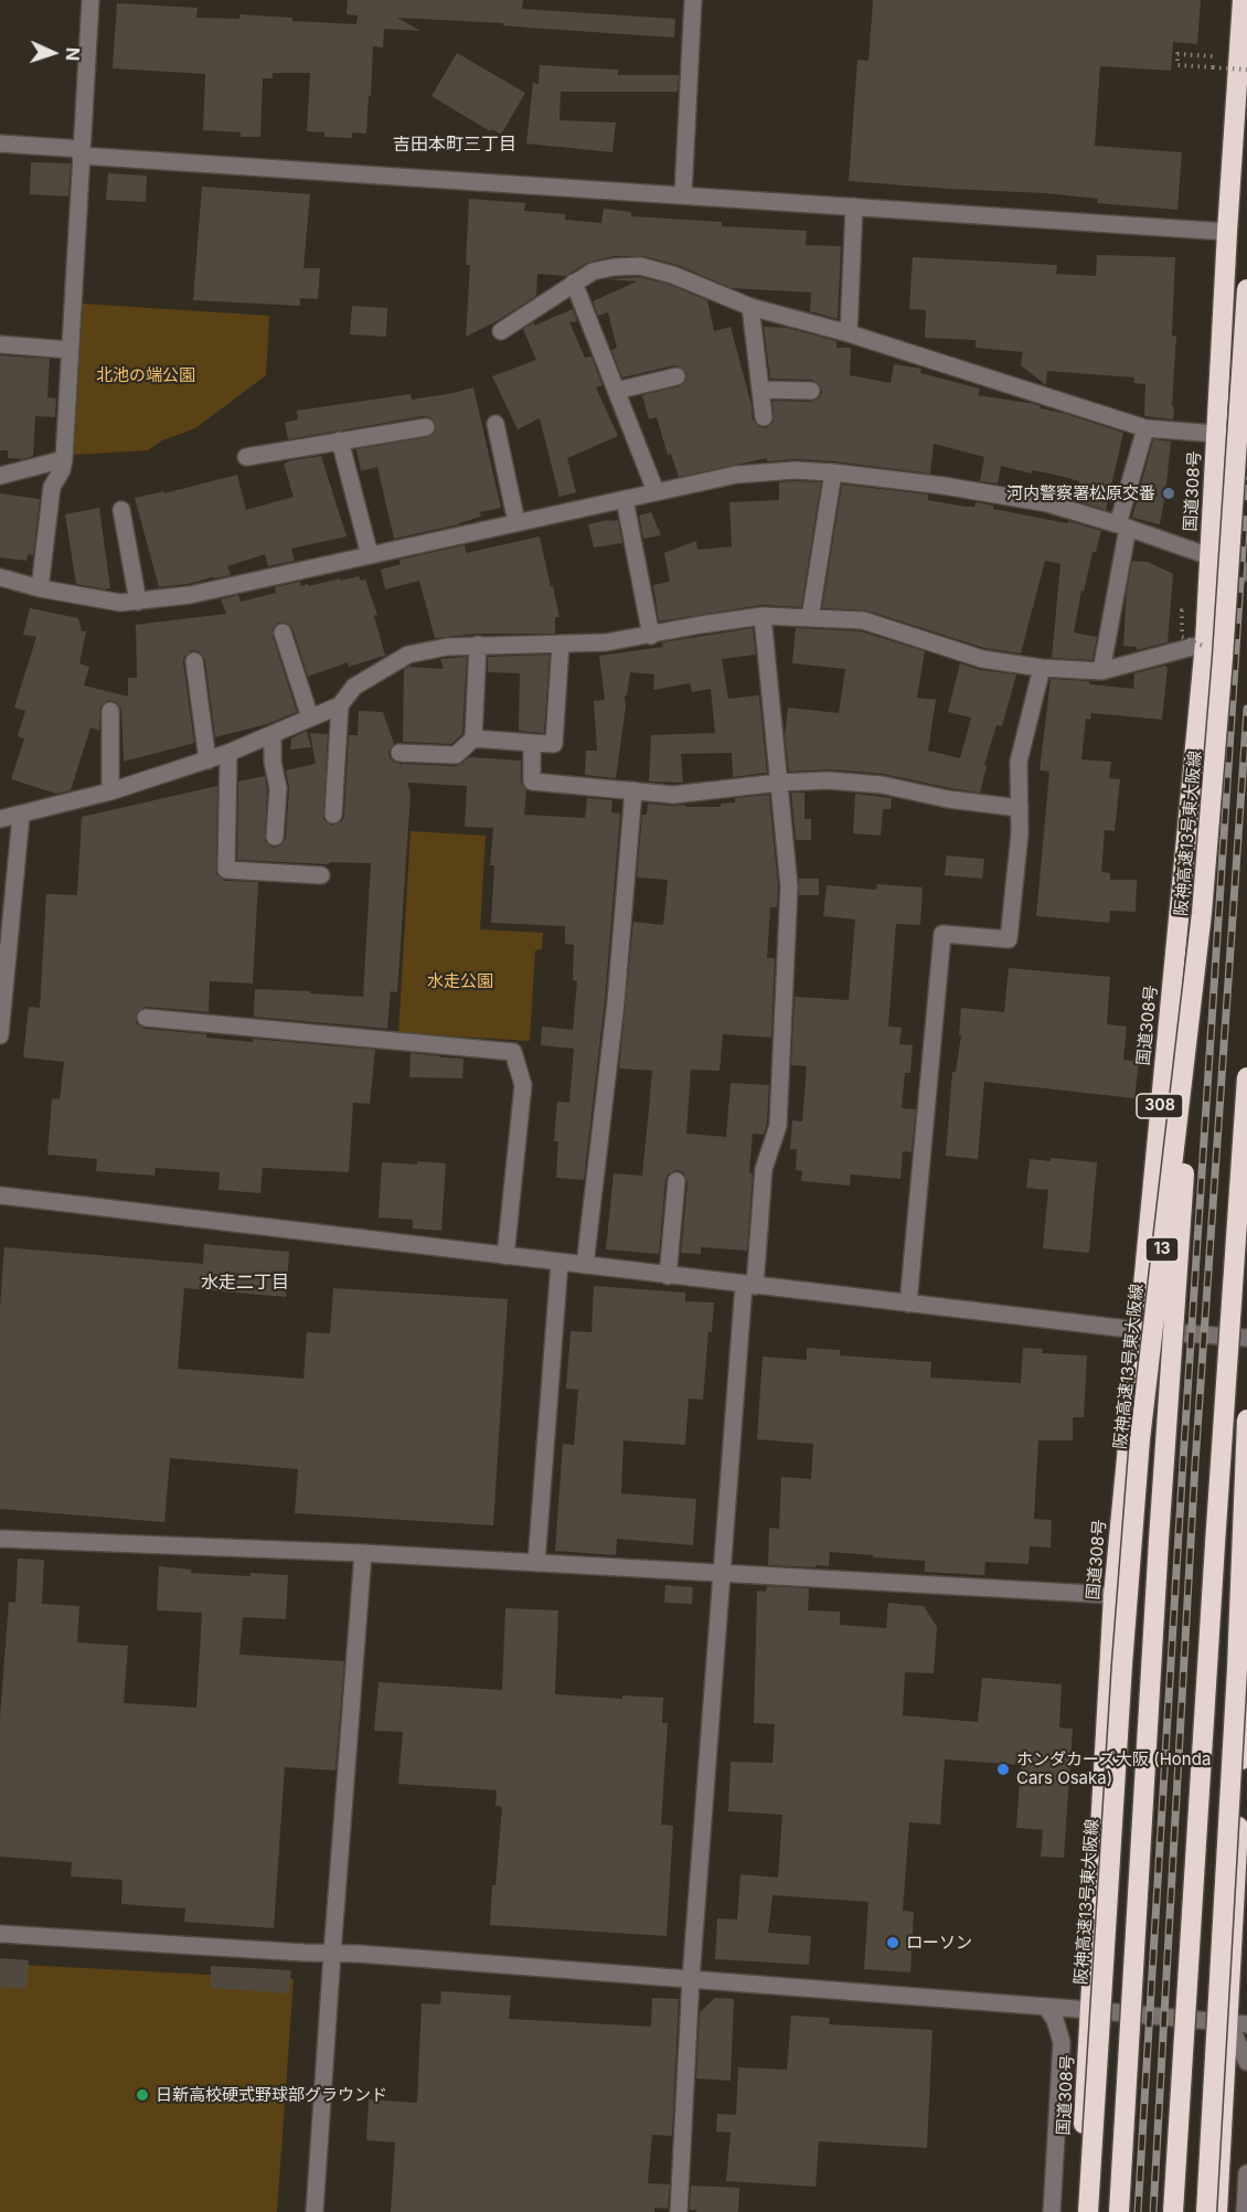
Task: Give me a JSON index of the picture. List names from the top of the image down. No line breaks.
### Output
{"streets":{"highway":["国道308号","阪神高速13号東大阪線","308","13"]},"districts":["吉田本町三丁目","水走二丁目"],"parks":["北池の端公園","水走公園"],"places":["河内警察署松原交番","ホンダカーズ大阪 (Honda Cars Osaka)","ローソン","日新高校硬式野球部グラウンド"],"north":"right"}
